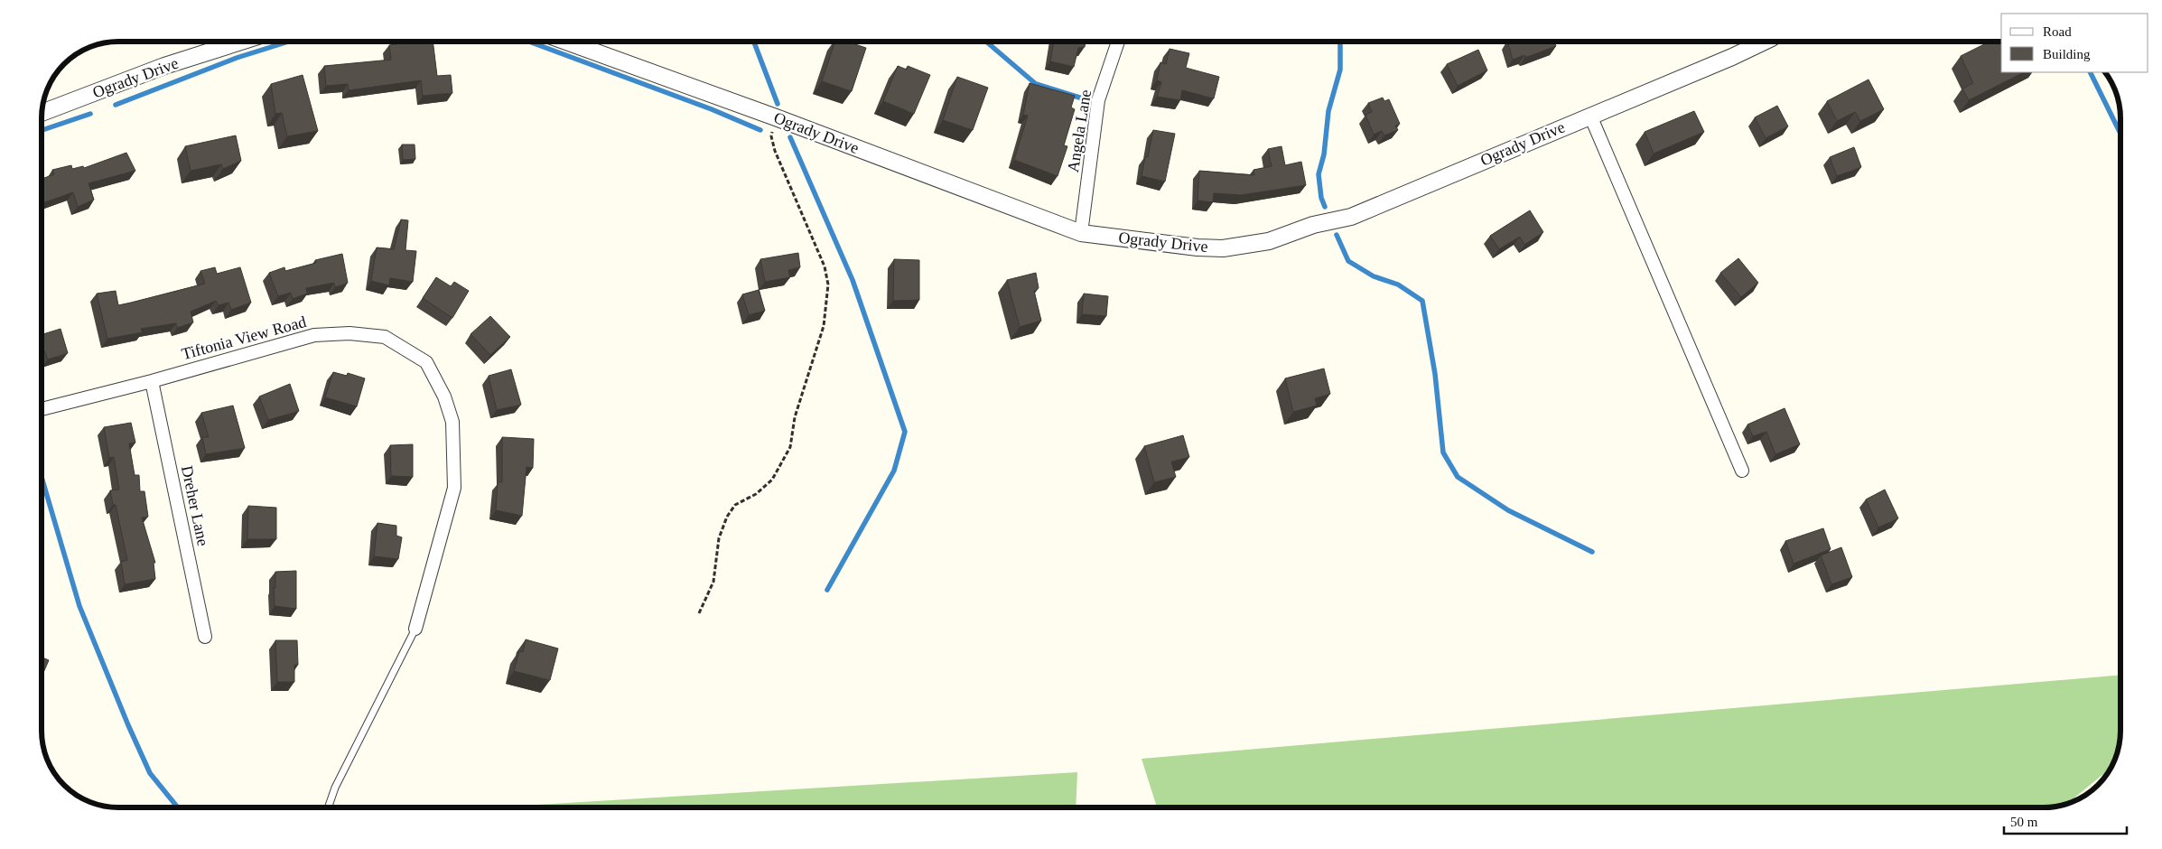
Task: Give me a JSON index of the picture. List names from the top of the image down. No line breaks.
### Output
{"streets":{"street":["Ogrady Drive","Angela Lane","Tiftonia View Road","Dreher Lane"]},"crossings":[["Ogrady Drive","Angela Lane"],["Tiftonia View Road","Dreher Lane"]],"legend":["Road","Building"],"scale_bar":"50 m"}
